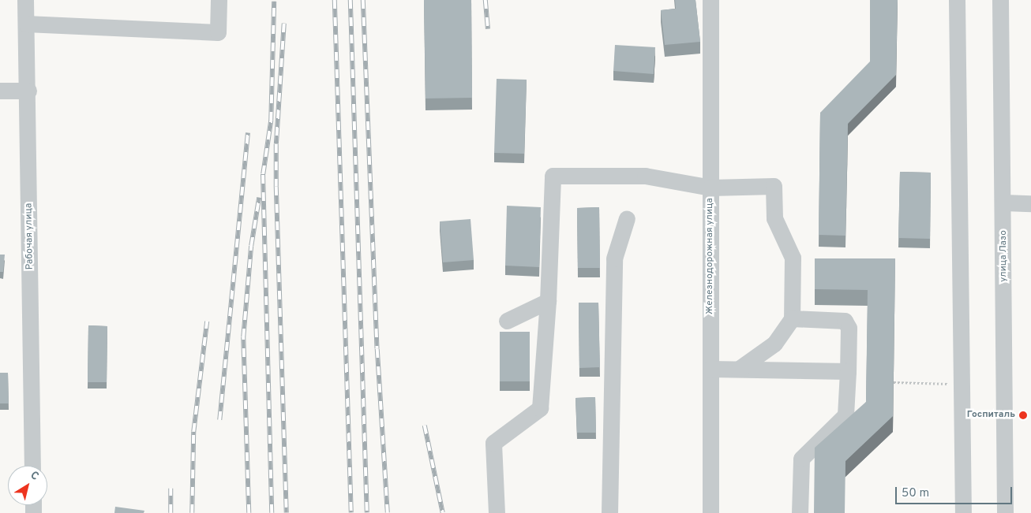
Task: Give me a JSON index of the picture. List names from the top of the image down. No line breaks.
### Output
{"streets":{"street":["Рабочая улица","Железнодорожная улица","улица Лазо"]},"places":["Госпиталь"],"scale_bar":"50 m","north":"top right"}
